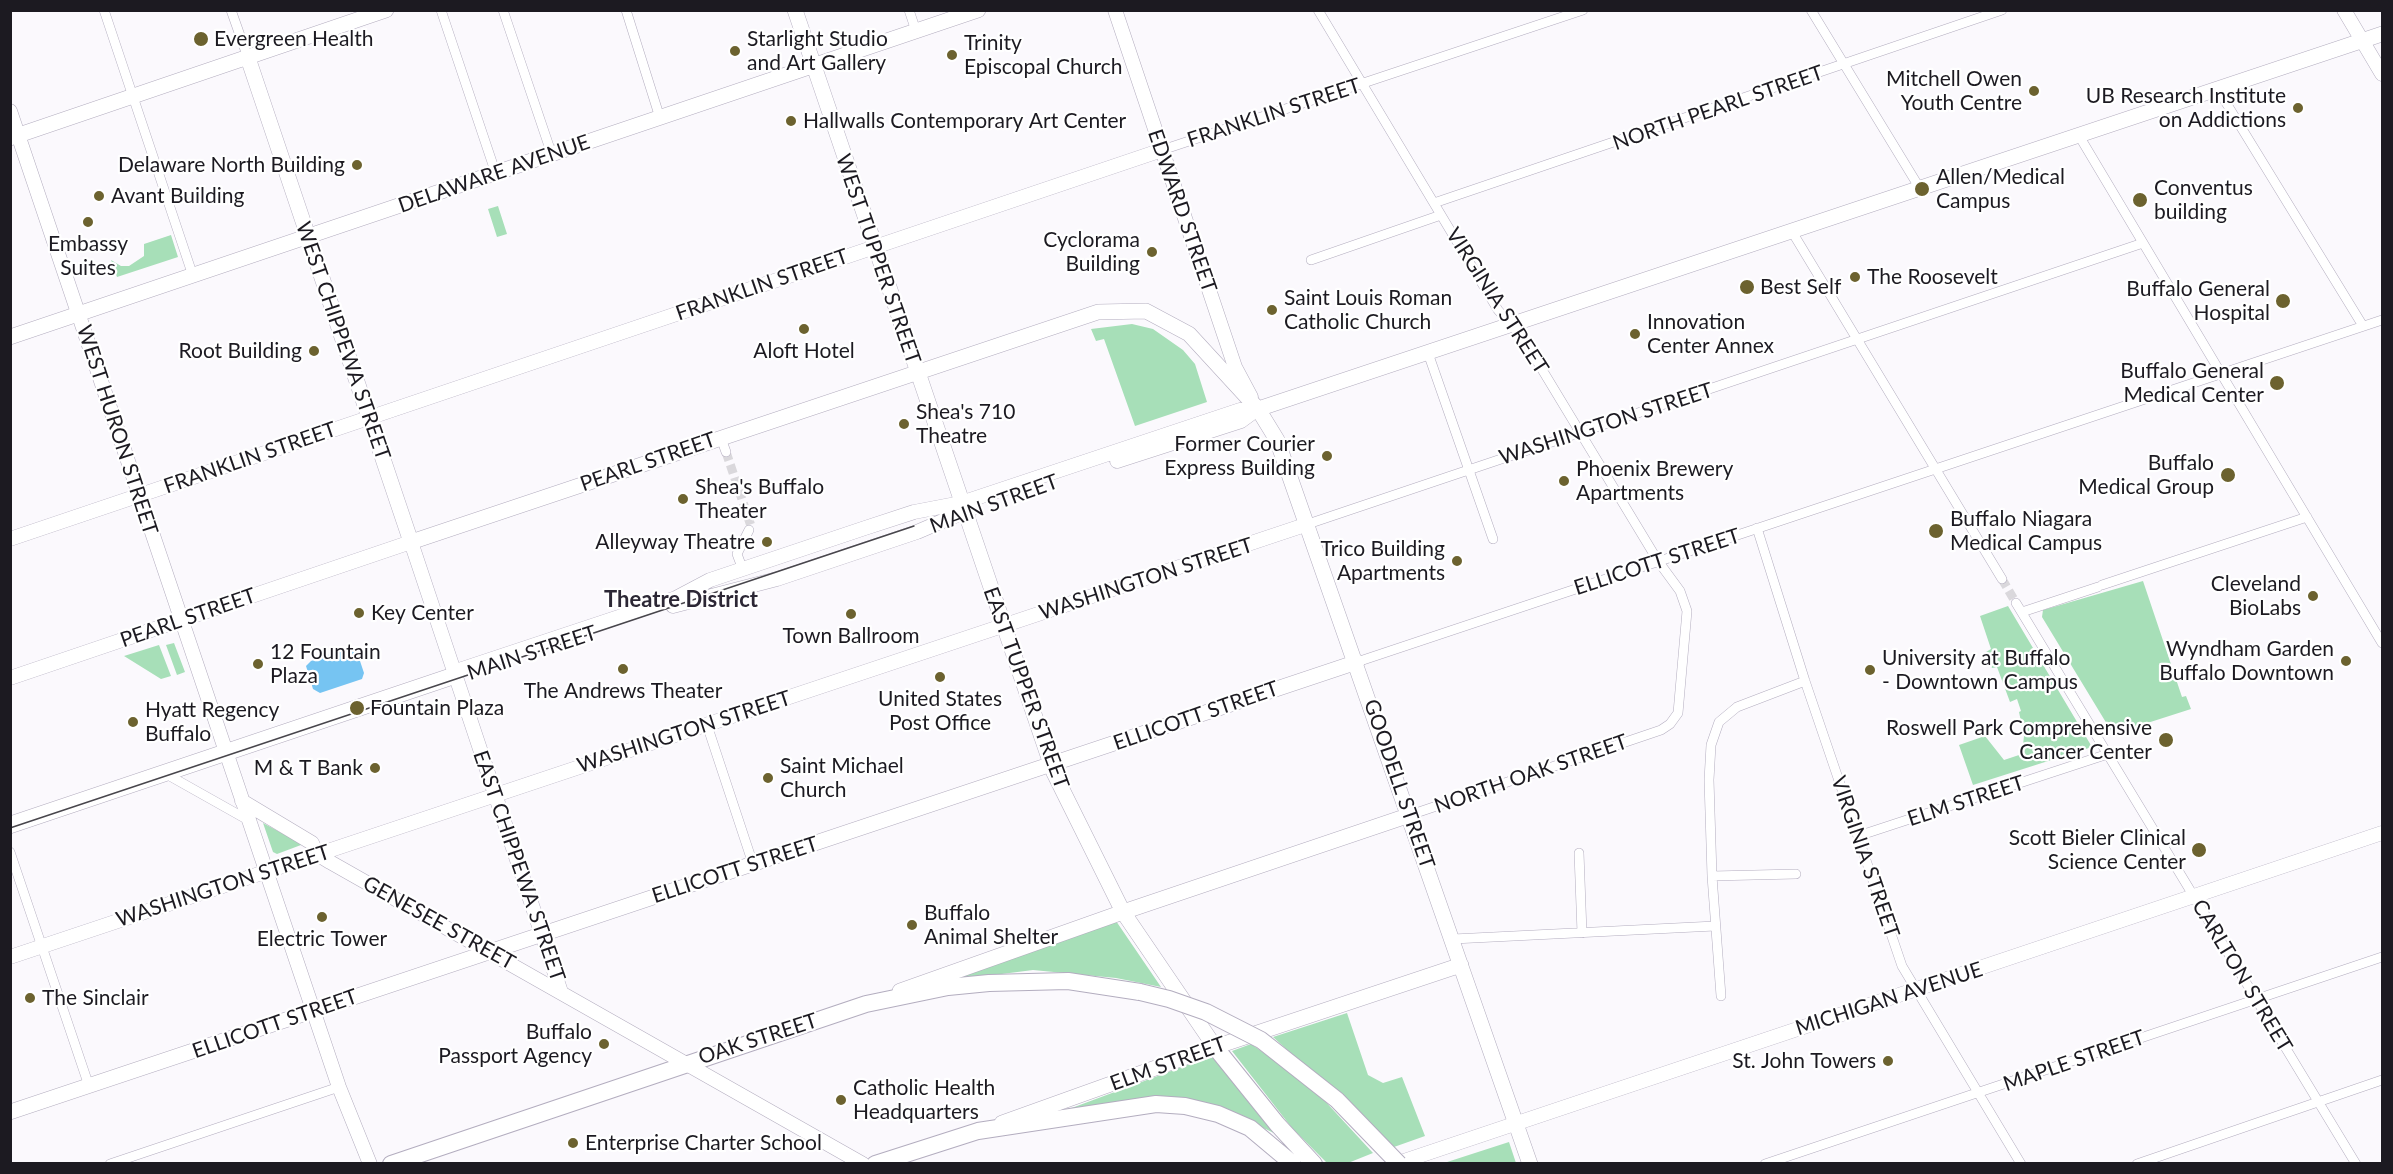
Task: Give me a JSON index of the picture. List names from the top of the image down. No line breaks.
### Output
{"streets":{"highway":["ELM STREET","OAK STREET"],"main road":["DELAWARE AVENUE","WEST TUPPER STREET","WEST CHIPPEWA STREET","PEARL STREET","ELLICOTT STREET","EAST TUPPER STREET","NORTH OAK STREET","GOODELL STREET"],"street":["NORTH PEARL STREET","FRANKLIN STREET","EDWARD STREET","VIRGINIA STREET","WASHINGTON STREET","WEST HURON STREET","MAIN STREET","EAST CHIPPEWA STREET","GENESEE STREET","CARLTON STREET","MICHIGAN AVENUE","MAPLE STREET"]},"crossings":[["NORTH PEARL STREET","VIRGINIA STREET"],["FRANKLIN STREET","EDWARD STREET"],["FRANKLIN STREET","WEST TUPPER STREET"],["FRANKLIN STREET","VIRGINIA STREET"],["FRANKLIN STREET","WEST CHIPPEWA STREET"],["FRANKLIN STREET","WEST HURON STREET"],["DELAWARE AVENUE","WEST TUPPER STREET"],["DELAWARE AVENUE","WEST CHIPPEWA STREET"],["DELAWARE AVENUE","WEST HURON STREET"],["EDWARD STREET","PEARL STREET"],["EDWARD STREET","GOODELL STREET"],["WEST TUPPER STREET","PEARL STREET"],["WEST TUPPER STREET","MAIN STREET"],["WEST TUPPER STREET","EAST TUPPER STREET"],["VIRGINIA STREET","WASHINGTON STREET"],["VIRGINIA STREET","ELLICOTT STREET"],["VIRGINIA STREET","NORTH OAK STREET"],["VIRGINIA STREET","ELM STREET"],["VIRGINIA STREET","MICHIGAN AVENUE"],["VIRGINIA STREET","MAPLE STREET"],["WEST CHIPPEWA STREET","PEARL STREET"],["WEST CHIPPEWA STREET","MAIN STREET"],["WEST CHIPPEWA STREET","EAST CHIPPEWA STREET"],["WASHINGTON STREET","WEST HURON STREET"],["WASHINGTON STREET","EAST TUPPER STREET"],["WASHINGTON STREET","GOODELL STREET"],["WASHINGTON STREET","EAST CHIPPEWA STREET"],["WASHINGTON STREET","GENESEE STREET"],["WEST HURON STREET","PEARL STREET"],["WEST HURON STREET","MAIN STREET"],["WEST HURON STREET","ELLICOTT STREET"],["WEST HURON STREET","GENESEE STREET"],["PEARL STREET","GOODELL STREET"],["MAIN STREET","EAST TUPPER STREET"],["MAIN STREET","EAST CHIPPEWA STREET"],["ELLICOTT STREET","EAST TUPPER STREET"],["ELLICOTT STREET","NORTH OAK STREET"],["ELLICOTT STREET","GOODELL STREET"],["ELLICOTT STREET","EAST CHIPPEWA STREET"],["ELLICOTT STREET","GENESEE STREET"],["EAST TUPPER STREET","NORTH OAK STREET"],["EAST TUPPER STREET","ELM STREET"],["EAST TUPPER STREET","OAK STREET"],["NORTH OAK STREET","GOODELL STREET"],["NORTH OAK STREET","OAK STREET"],["GOODELL STREET","ELM STREET"],["GOODELL STREET","MICHIGAN AVENUE"],["ELM STREET","CARLTON STREET"],["EAST CHIPPEWA STREET","GENESEE STREET"],["GENESEE STREET","OAK STREET"],["CARLTON STREET","MICHIGAN AVENUE"],["CARLTON STREET","MAPLE STREET"]],"districts":["Theatre District"],"places":["Evergreen Health","Starlight Studio and Art Gallery","Trinity Episcopal Church","Mitchell Owen Youth Centre","UB Research Institute on Addictions","Hallwalls Contemporary Art Center","Delaware North Building","Allen/Medical Campus","Avant Building","Conventus building","Embassy Suites","Cyclorama Building","The Roosevelt","Best Self","Buffalo General Hospital","Saint Louis Roman Catholic Church","Aloft Hotel","Innovation Center Annex","Root Building","Buffalo General Medical Center","Shea's 710 Theatre","Former Courier Express Building","Buffalo Medical Group","Phoenix Brewery Apartments","Shea's Buffalo Theater","Buffalo Niagara Medical Campus","Alleyway Theatre","Trico Building Apartments","Cleveland BioLabs","Key Center","Town Ballroom","Wyndham Garden Buffalo Downtown","12 Fountain Plaza","The Andrews Theater","University at Buffalo - Downtown Campus","United States Post Office","Fountain Plaza","Hyatt Regency Buffalo","Roswell Park Comprehensive Cancer Center","M & T Bank","Saint Michael Church","Scott Bieler Clinical Science Center","Electric Tower","Buffalo Animal Shelter","The Sinclair","Buffalo Passport Agency","St. John Towers","Catholic Health Headquarters","Enterprise Charter School"]}
